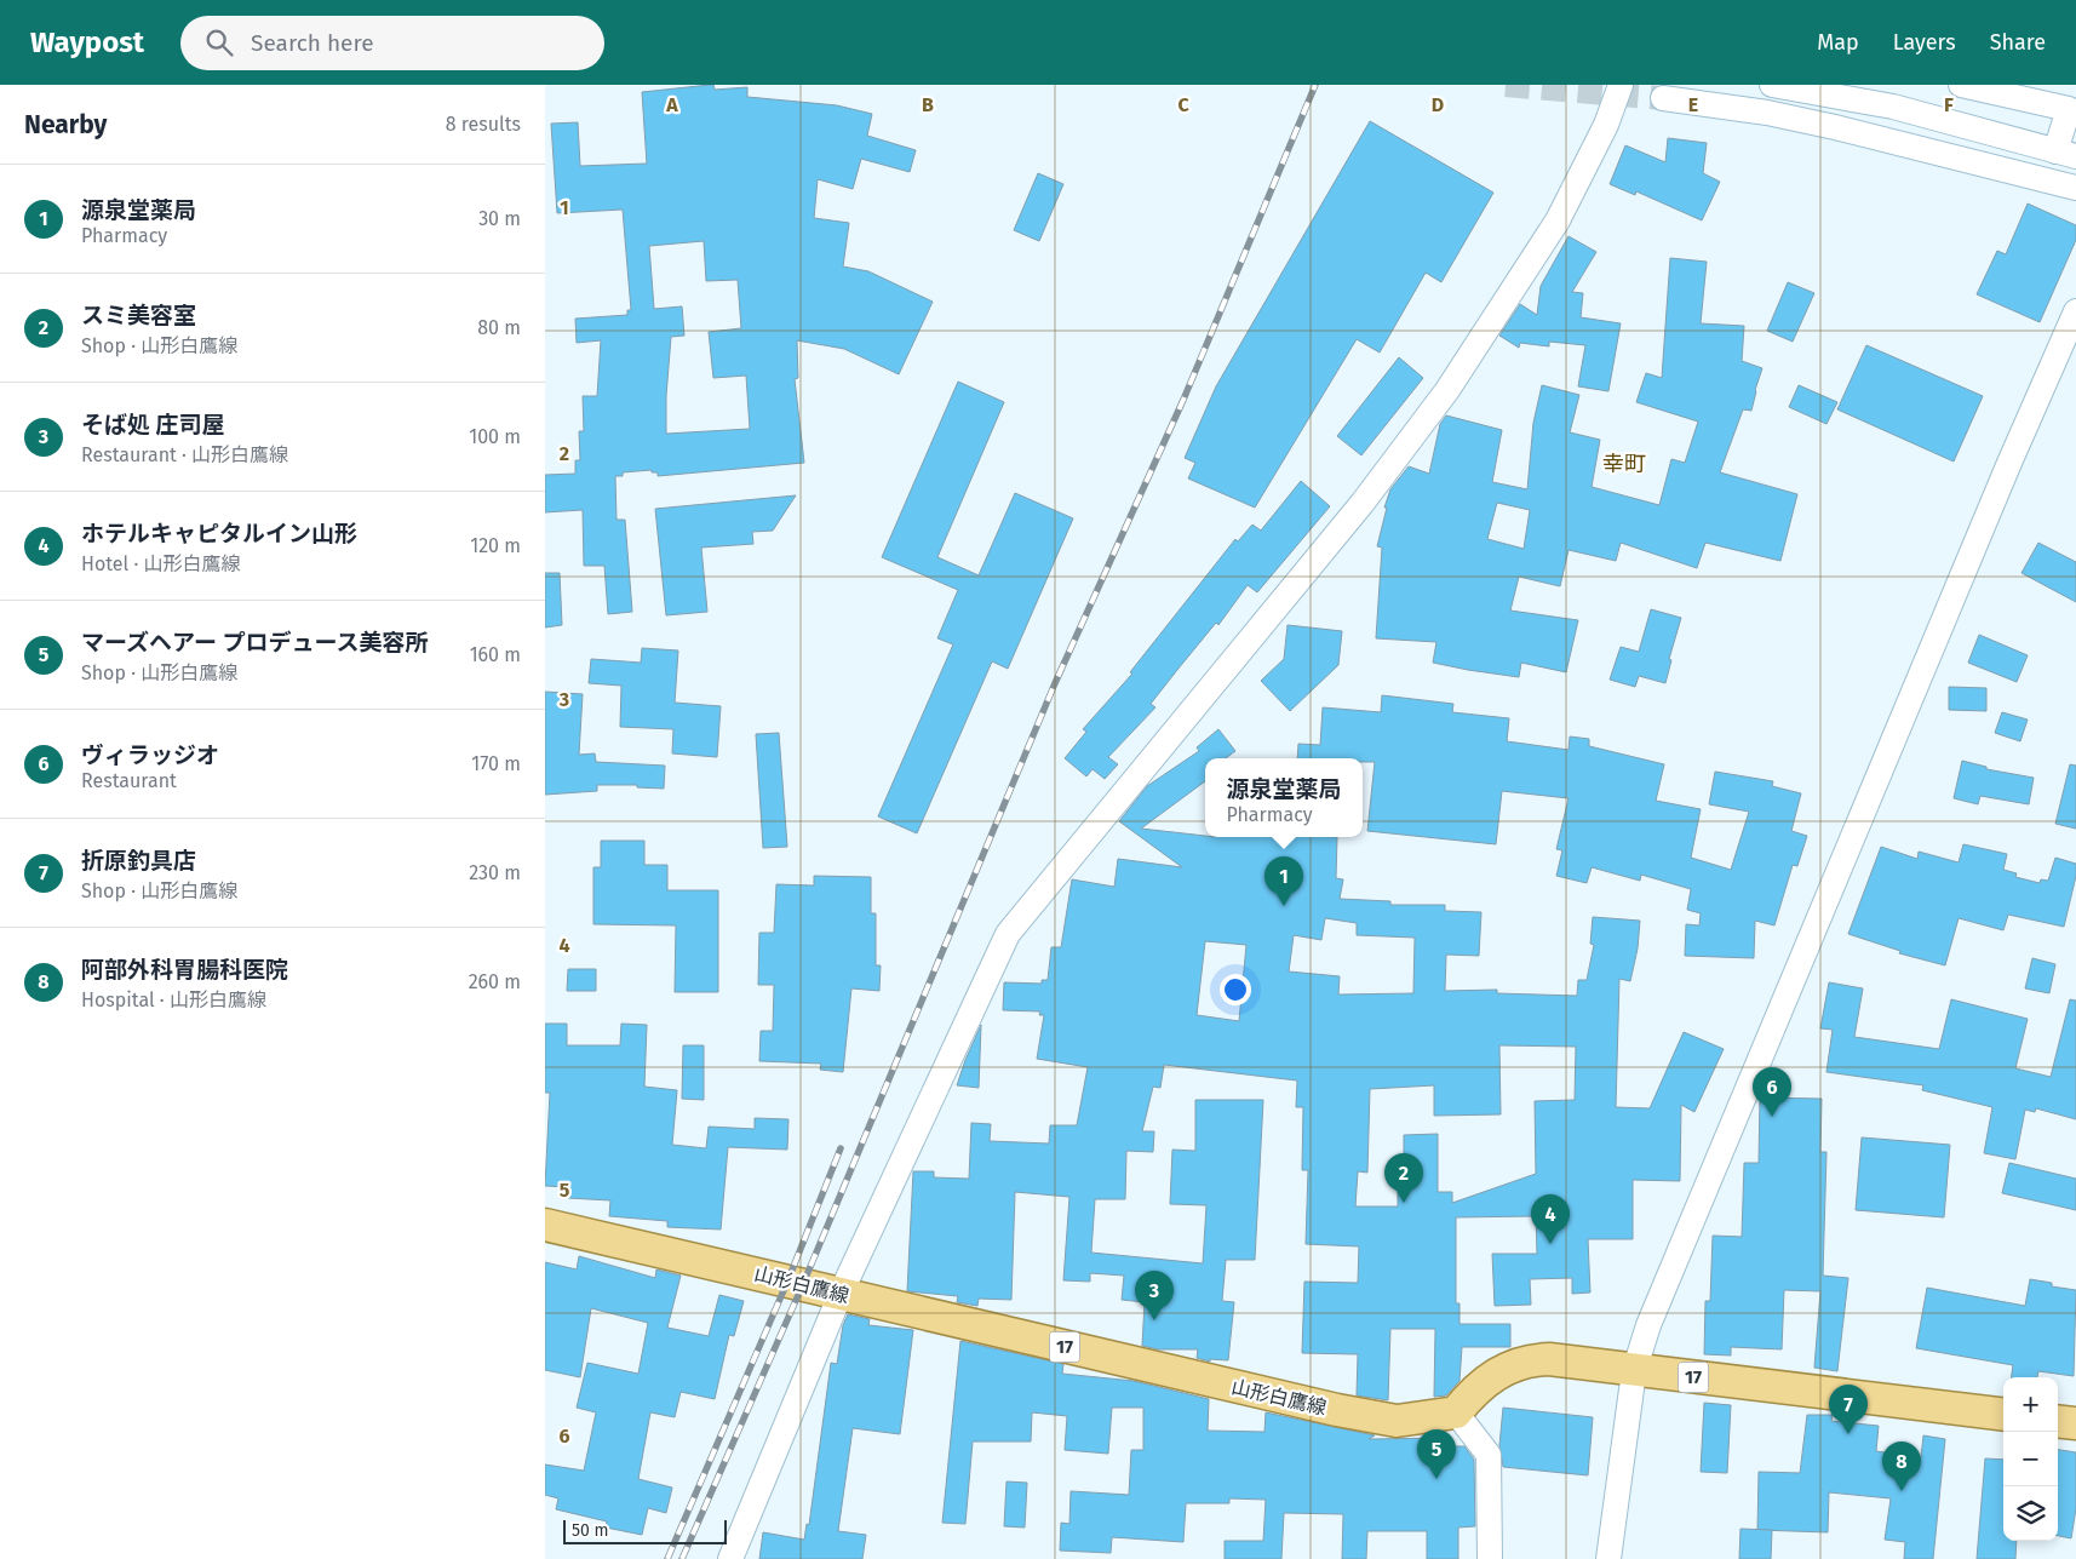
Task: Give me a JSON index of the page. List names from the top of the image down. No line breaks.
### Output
{"streets":{"main road":["山形白鷹線","17"]},"crossings":[["山形白鷹線","17"]],"districts":["幸町"],"scale_bar":"50 m","page":{"header":"Waypost","search":"Search here","nav":["Map","Layers","Share"],"heading":["Nearby","8 results"],"list":[{"mark":"1","name":"源泉堂薬局","note":"Pharmacy","value":"30 m"},{"mark":"2","name":"スミ美容室","note":"Shop · 山形白鷹線","value":"80 m"},{"mark":"3","name":"そば処 庄司屋","note":"Restaurant · 山形白鷹線","value":"100 m"},{"mark":"4","name":"ホテルキャピタルイン山形","note":"Hotel · 山形白鷹線","value":"120 m"},{"mark":"5","name":"マーズヘアー プロデュース美容所","note":"Shop · 山形白鷹線","value":"160 m"},{"mark":"6","name":"ヴィラッジオ","note":"Restaurant","value":"170 m"},{"mark":"7","name":"折原釣具店","note":"Shop · 山形白鷹線","value":"230 m"},{"mark":"8","name":"阿部外科胃腸科医院","note":"Hospital · 山形白鷹線","value":"260 m"}],"popup":["源泉堂薬局","Pharmacy"],"pins":["1","6","2","4","3","7","5","8"],"map_buttons":["+","−"],"scale":"50 m"},"grid":{"columns":["A","B","C","D","E","F"],"rows":["1","2","3","4","5","6"]}}
